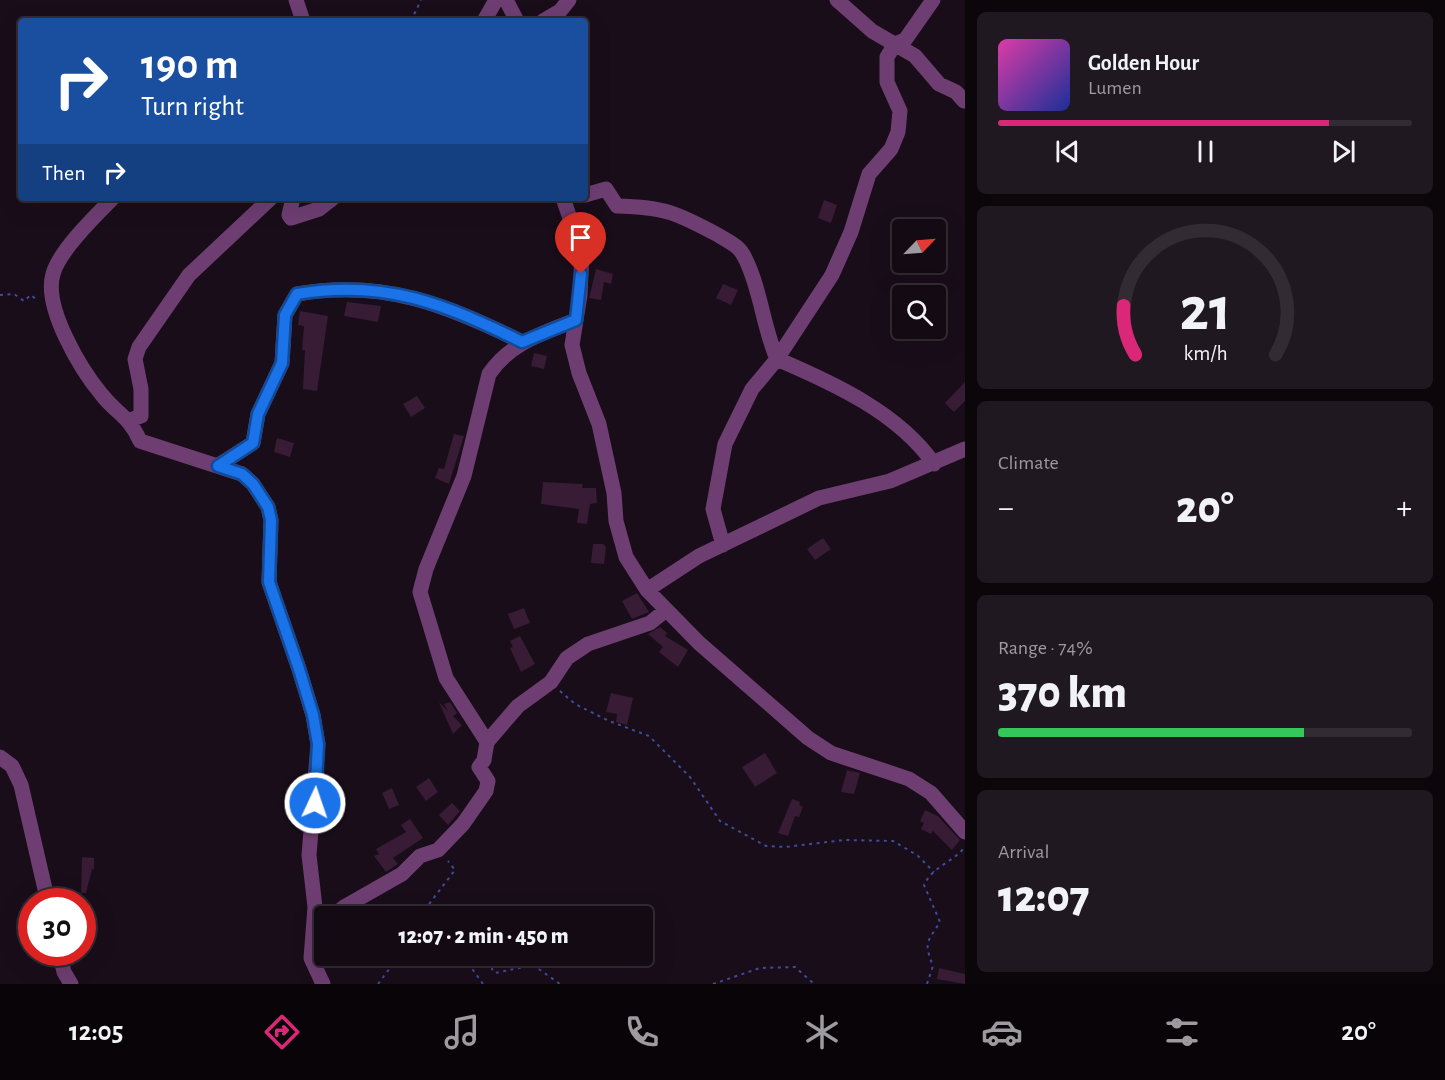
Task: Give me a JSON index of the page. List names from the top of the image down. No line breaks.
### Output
{"north":"top right","page":{"turn":["190 m","Turn right"],"song":["Golden Hour","Lumen"],"then":"Then","tile":["Climate",["Range · 74%","370 km"],["Arrival","12:07"]],"heat":["−","20°","+"],"limit":"30","trip":"12:07 · 2 min · 450 m","tabs":["12:05","20°"],"gauge":["21","km/h"]}}
